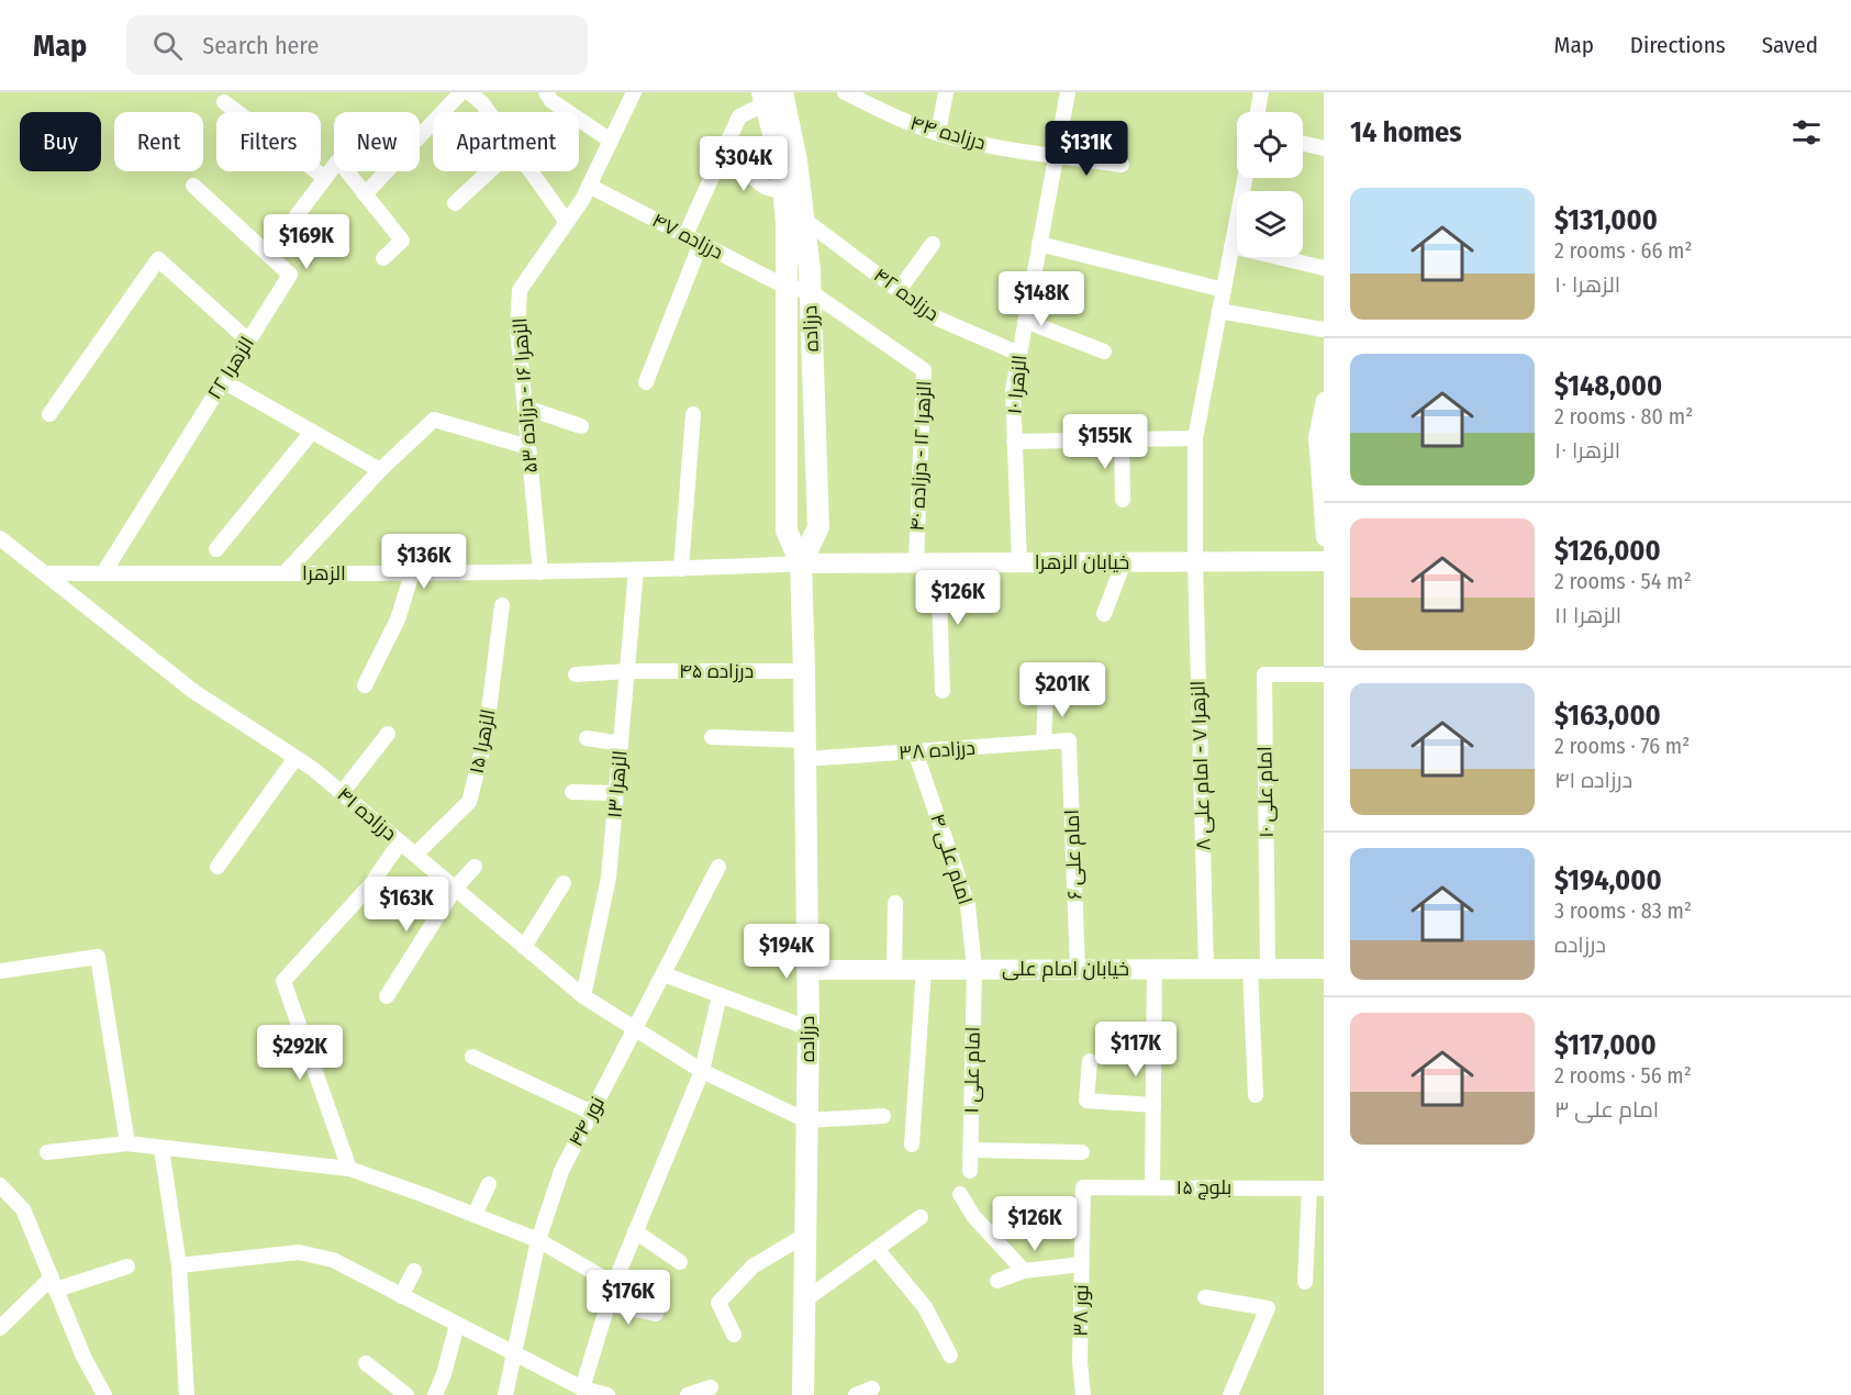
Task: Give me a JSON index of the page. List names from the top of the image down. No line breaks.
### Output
{"streets":{"main road":["درزاده"],"street":["درزاده ۴۴","درزاده ۴۷","درزاده ۴۲","الزهرا ۲۲","الزهرا ۱۰","الزهرا ۱۶ - درزاده ۵۳","الزهرا ۱۲ - درزاده ۴۰","خیابان الزهرا","الزهرا","درزاده ۴۵","الزهرا ۱۵","درزاده ۳۸","الزهرا ۷ - امام علی ۸","الزهرا ۱۳","امام علی ۱۰","درزاده ۴۱","امام علی ۶","امام علی ۴","خیابان امام علی","امام علی ۱","نور ۴۴","بلوچ ۱۵","نور ۳۸"]},"crossings":[["درزاده ۴۴","الزهرا ۱۰"],["درزاده ۴۷","درزاده"],["درزاده ۴۷","الزهرا ۱۶ - درزاده ۵۳"],["درزاده ۴۷","الزهرا ۱۲ - درزاده ۴۰"],["درزاده ۴۲","درزاده"],["درزاده ۴۲","الزهرا ۱۰"],["درزاده","الزهرا ۱۲ - درزاده ۴۰"],["درزاده","خیابان الزهرا"],["درزاده","الزهرا"],["درزاده","درزاده ۴۵"],["درزاده","درزاده ۳۸"],["درزاده","درزاده ۴۱"],["درزاده","خیابان امام علی"],["الزهرا ۲۲","الزهرا"],["الزهرا ۱۰","خیابان الزهرا"],["الزهرا ۱۶ - درزاده ۵۳","الزهرا"],["الزهرا ۱۲ - درزاده ۴۰","خیابان الزهرا"],["خیابان الزهرا","الزهرا"],["خیابان الزهرا","الزهرا ۷ - امام علی ۸"],["الزهرا","الزهرا ۱۳"],["الزهرا","درزاده ۴۱"],["درزاده ۴۵","الزهرا ۱۳"],["الزهرا ۱۵","درزاده ۴۱"],["درزاده ۳۸","امام علی ۶"],["درزاده ۳۸","امام علی ۴"],["الزهرا ۷ - امام علی ۸","خیابان امام علی"],["الزهرا ۱۳","درزاده ۴۱"],["امام علی ۱۰","خیابان امام علی"],["درزاده ۴۱","نور ۴۴"],["امام علی ۶","خیابان امام علی"],["امام علی ۴","خیابان امام علی"],["امام علی ۴","امام علی ۱"],["خیابان امام علی","امام علی ۱"],["بلوچ ۱۵","نور ۳۸"]],"page":{"header":"Map","search":"Search here","nav":["Map","Directions","Saved"],"heading":"14 homes","chip":["Buy","Rent","Filters","New","Apartment"],"price":["$131K","$304K","$169K","$148K","$155K","$136K","$126K","$201K","$163K","$194K","$117K","$292K","$126K","$176K"],"list":[{"name":"$131,000","note":"2 rooms · 66 m² · الزهرا ۱۰"},{"name":"$148,000","note":"2 rooms · 80 m² · الزهرا ۱۰"},{"name":"$126,000","note":"2 rooms · 54 m² · الزهرا ۱۱"},{"name":"$163,000","note":"2 rooms · 76 m² · درزاده ۴۱"},{"name":"$194,000","note":"3 rooms · 83 m² · درزاده"},{"name":"$117,000","note":"2 rooms · 56 m² · امام علی ۳"}]}}
